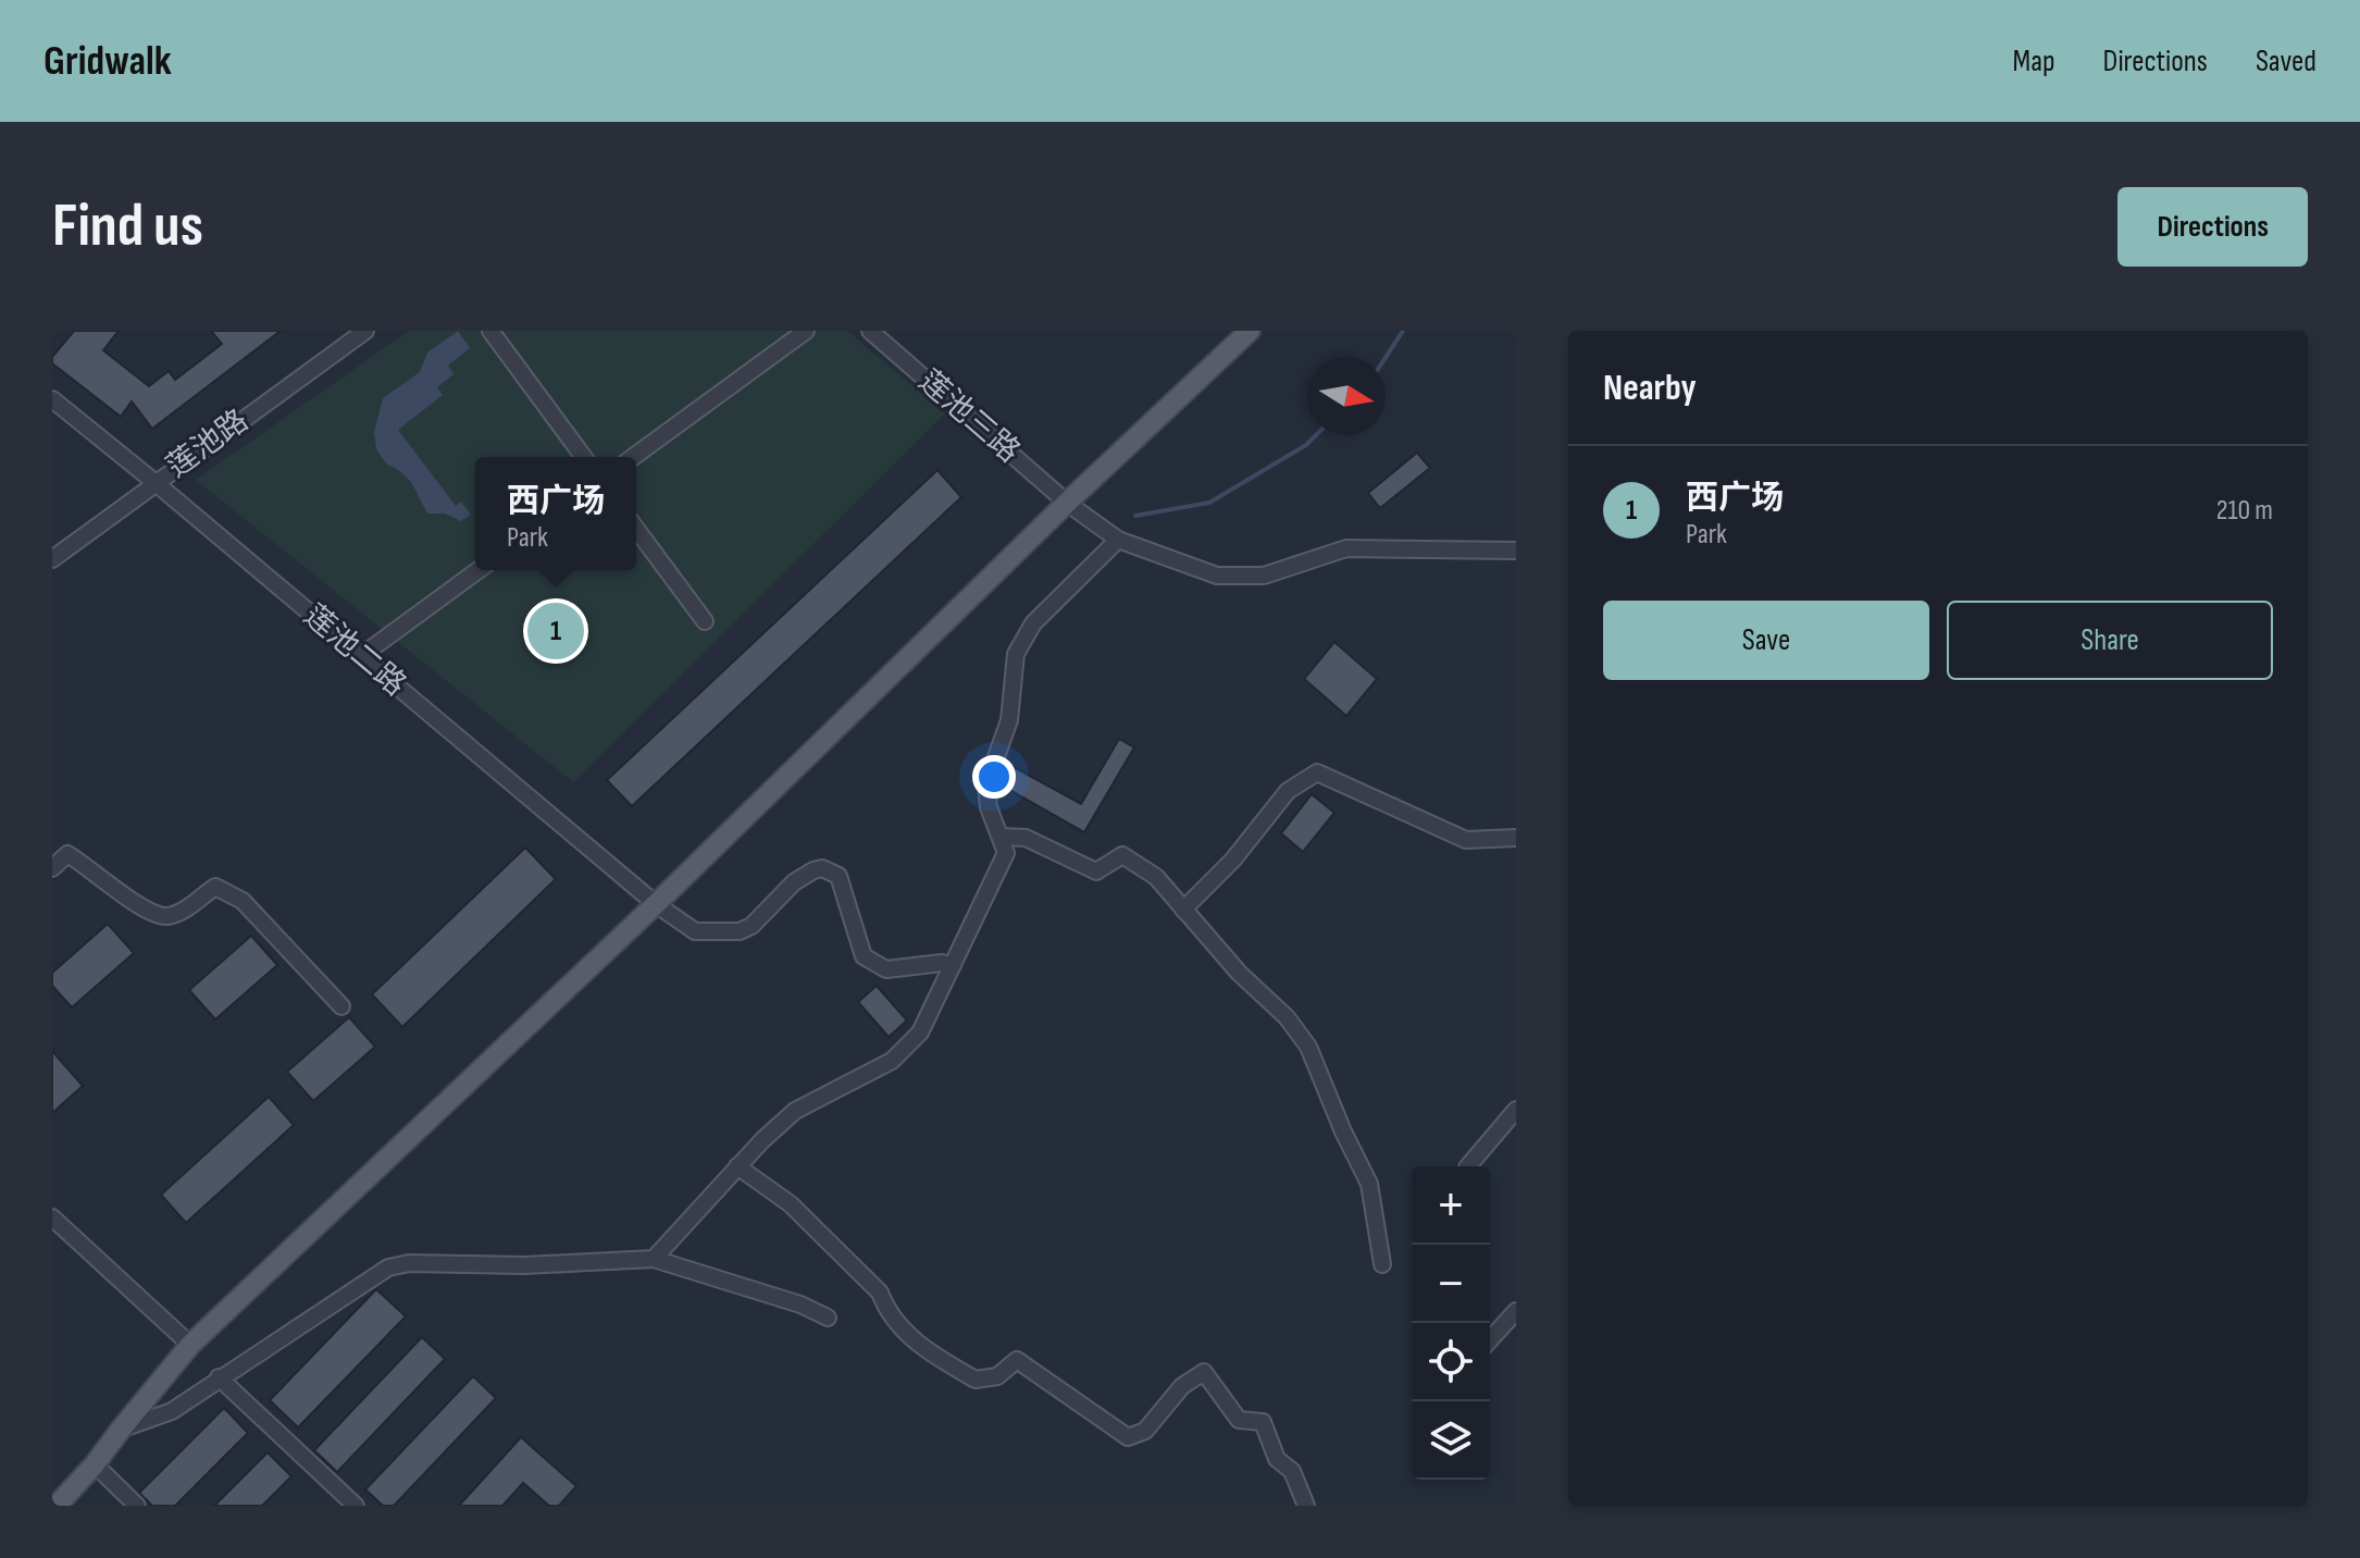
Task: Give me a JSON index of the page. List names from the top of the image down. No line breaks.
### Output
{"streets":{"street":["莲池三路","莲池路","莲池二路"]},"crossings":[["莲池路","莲池二路"]],"north":"right","page":{"header":"Gridwalk","nav":["Map","Directions","Saved"],"buttons":["Directions",["Save","Share"]],"title":"Find us","heading":"Nearby","list":[{"mark":"1","name":"西广场","note":"Park","value":"210 m"}],"popup":["西广场","Park"],"pins":"1","map_buttons":["+","−"]}}
